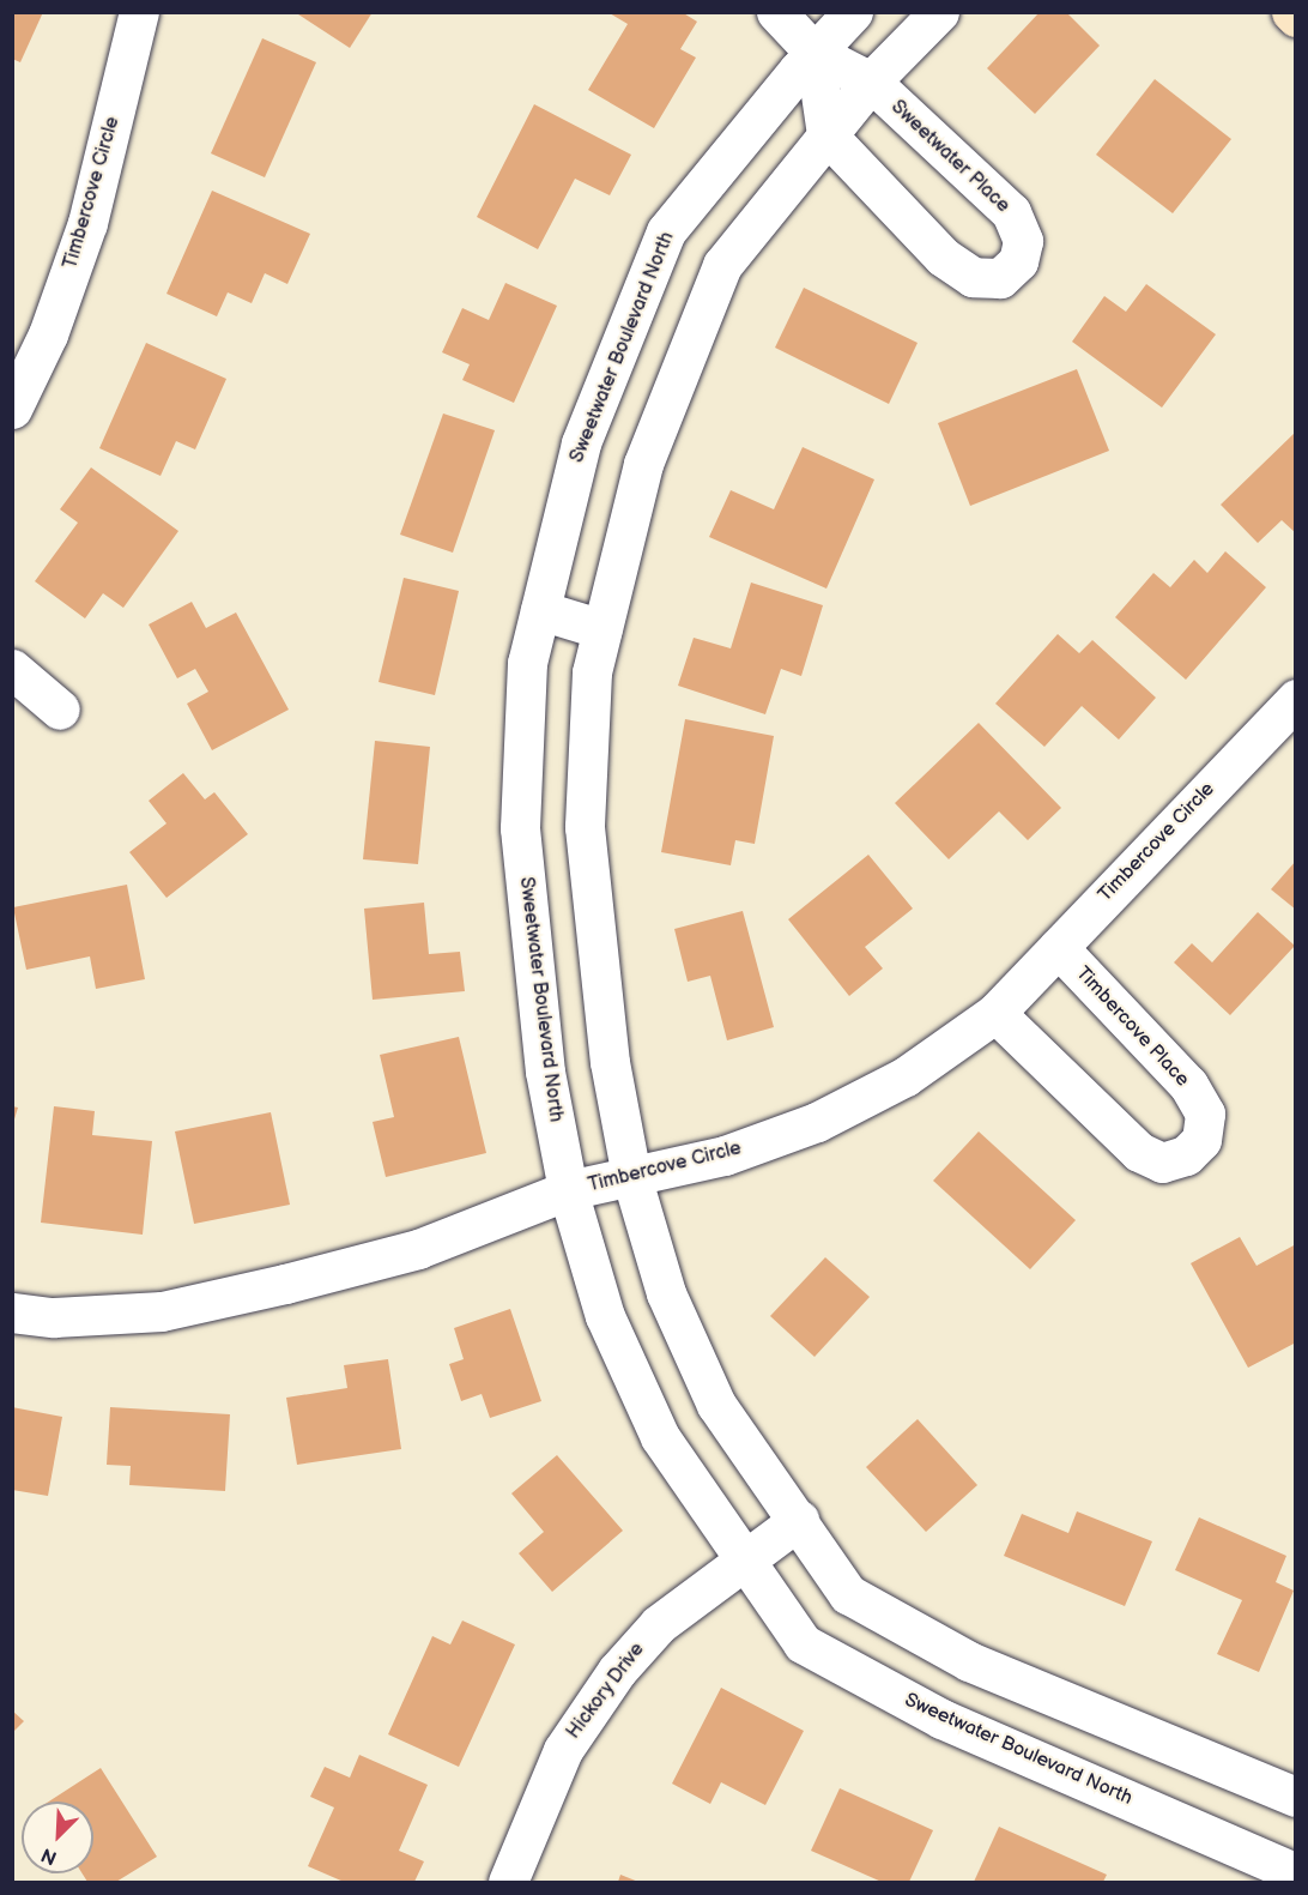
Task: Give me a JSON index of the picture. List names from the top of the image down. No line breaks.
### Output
{"streets":{"street":["Sweetwater Place","Timbercove Circle","Sweetwater Boulevard North","Timbercove Place","Hickory Drive"]},"crossings":[["Sweetwater Place","Sweetwater Boulevard North"],["Timbercove Circle","Sweetwater Boulevard North"],["Timbercove Circle","Timbercove Place"],["Sweetwater Boulevard North","Hickory Drive"]],"north":"bottom left"}
